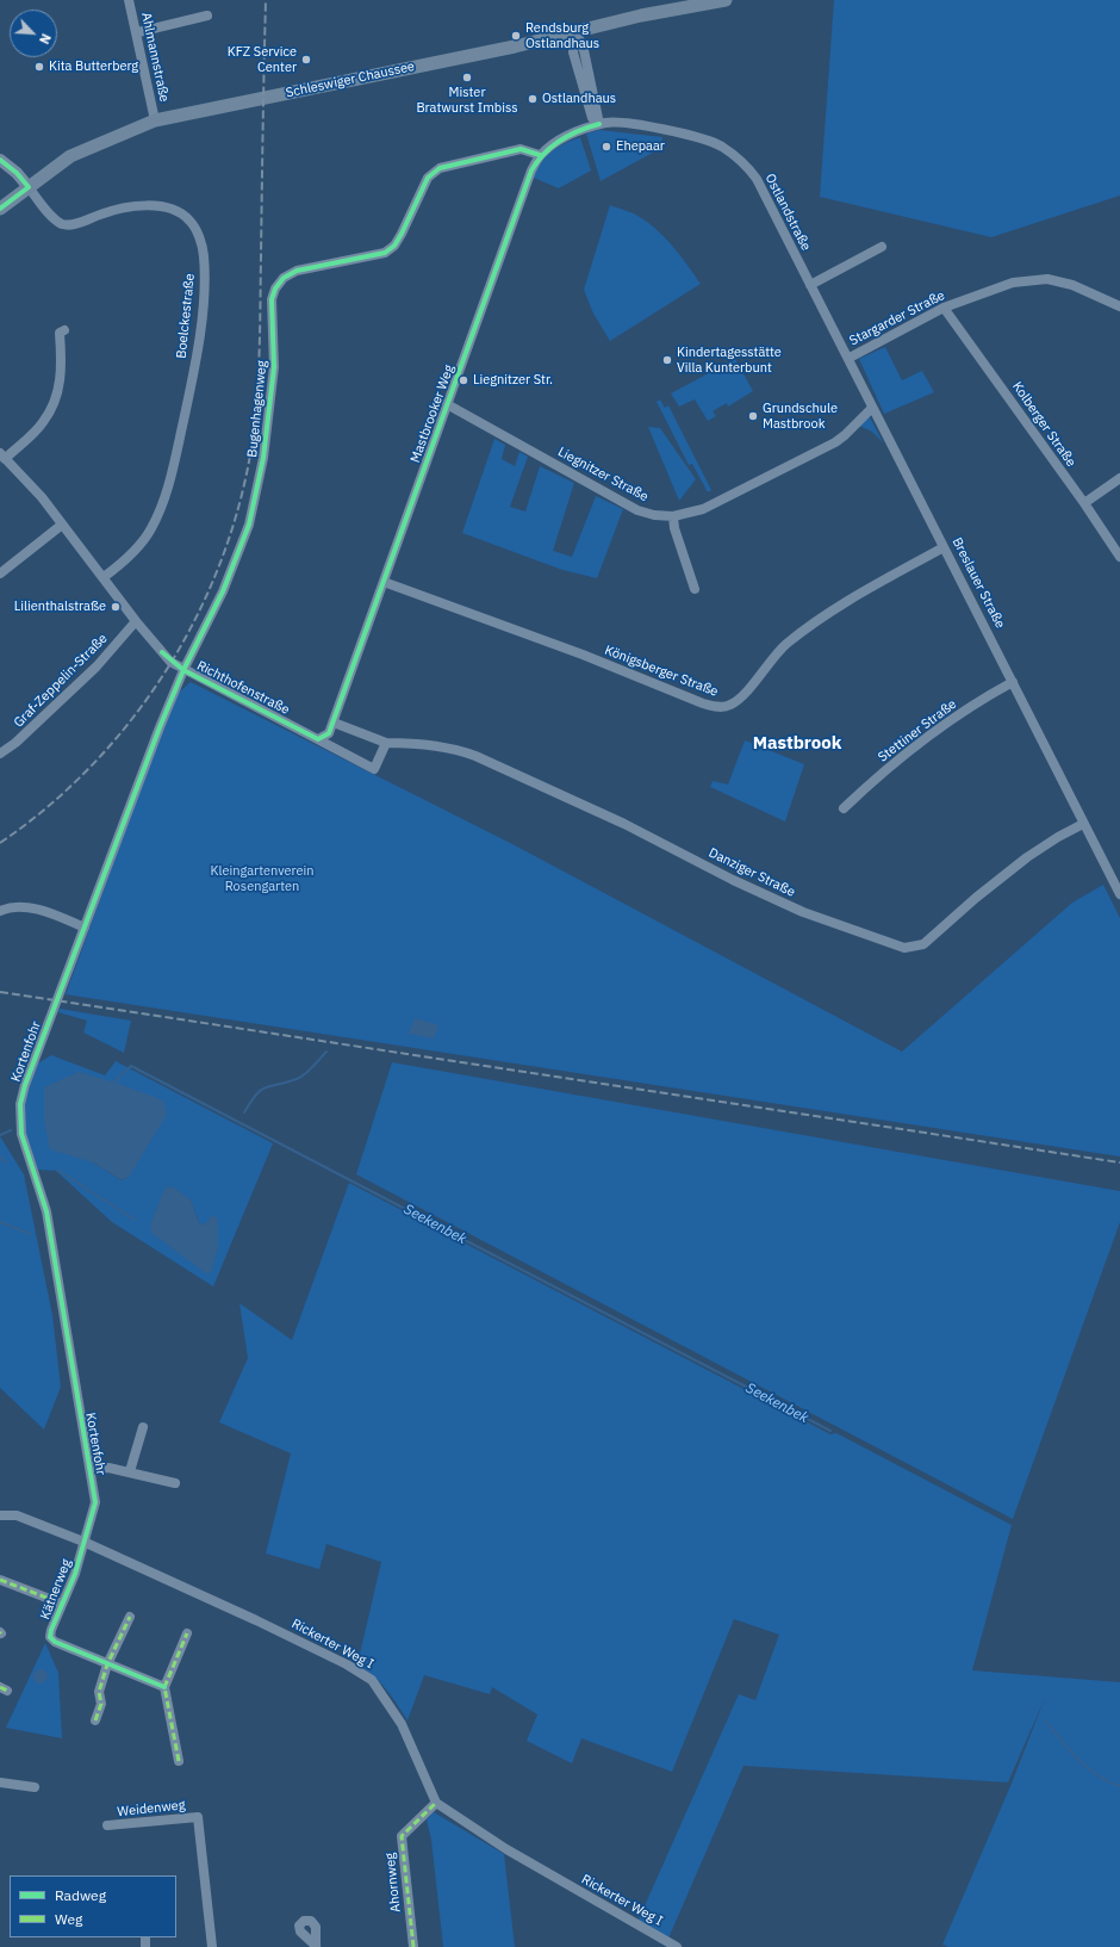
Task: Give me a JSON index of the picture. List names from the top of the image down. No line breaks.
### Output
{"streets":{"main road":["Schleswiger Chaussee"],"street":["Ahlmannstraße","Ostlandstraße","Boelckestraße","Stargarder Straße","Bugenhagenweg","Mastbrooker Weg","Kolberger Straße","Liegnitzer Straße","Breslauer Straße","Königsberger Straße","Graf-Zeppelin-Straße","Richthofenstraße","Stettiner Straße","Danziger Straße","Kortenfohr","Kätnerweg","Rickerter Weg I","Weidenweg","Ahornweg"]},"crossings":[["Ahlmannstraße","Schleswiger Chaussee"],["Schleswiger Chaussee","Boelckestraße"],["Ostlandstraße","Breslauer Straße"],["Boelckestraße","Richthofenstraße"],["Stargarder Straße","Kolberger Straße"],["Stargarder Straße","Breslauer Straße"],["Bugenhagenweg","Mastbrooker Weg"],["Bugenhagenweg","Richthofenstraße"],["Bugenhagenweg","Kortenfohr"],["Mastbrooker Weg","Liegnitzer Straße"],["Mastbrooker Weg","Königsberger Straße"],["Mastbrooker Weg","Richthofenstraße"],["Mastbrooker Weg","Danziger Straße"],["Liegnitzer Straße","Breslauer Straße"],["Breslauer Straße","Königsberger Straße"],["Breslauer Straße","Stettiner Straße"],["Breslauer Straße","Danziger Straße"],["Graf-Zeppelin-Straße","Richthofenstraße"],["Richthofenstraße","Kortenfohr"],["Kortenfohr","Kätnerweg"],["Kortenfohr","Rickerter Weg I"],["Kätnerweg","Rickerter Weg I"],["Rickerter Weg I","Ahornweg"]],"districts":["Mastbrook"],"water":["Seekenbek"],"parks":["Kleingartenverein Rosengarten"],"places":["Rendsburg Ostlandhaus","KFZ Service Center","Kita Butterberg","Mister Bratwurst Imbiss","Ostlandhaus","Ehepaar","Kindertagesstätte Villa Kunterbunt","Liegnitzer Str.","Grundschule Mastbrook","Lilienthalstraße"],"legend":["Radweg","Weg"],"north":"bottom right"}
